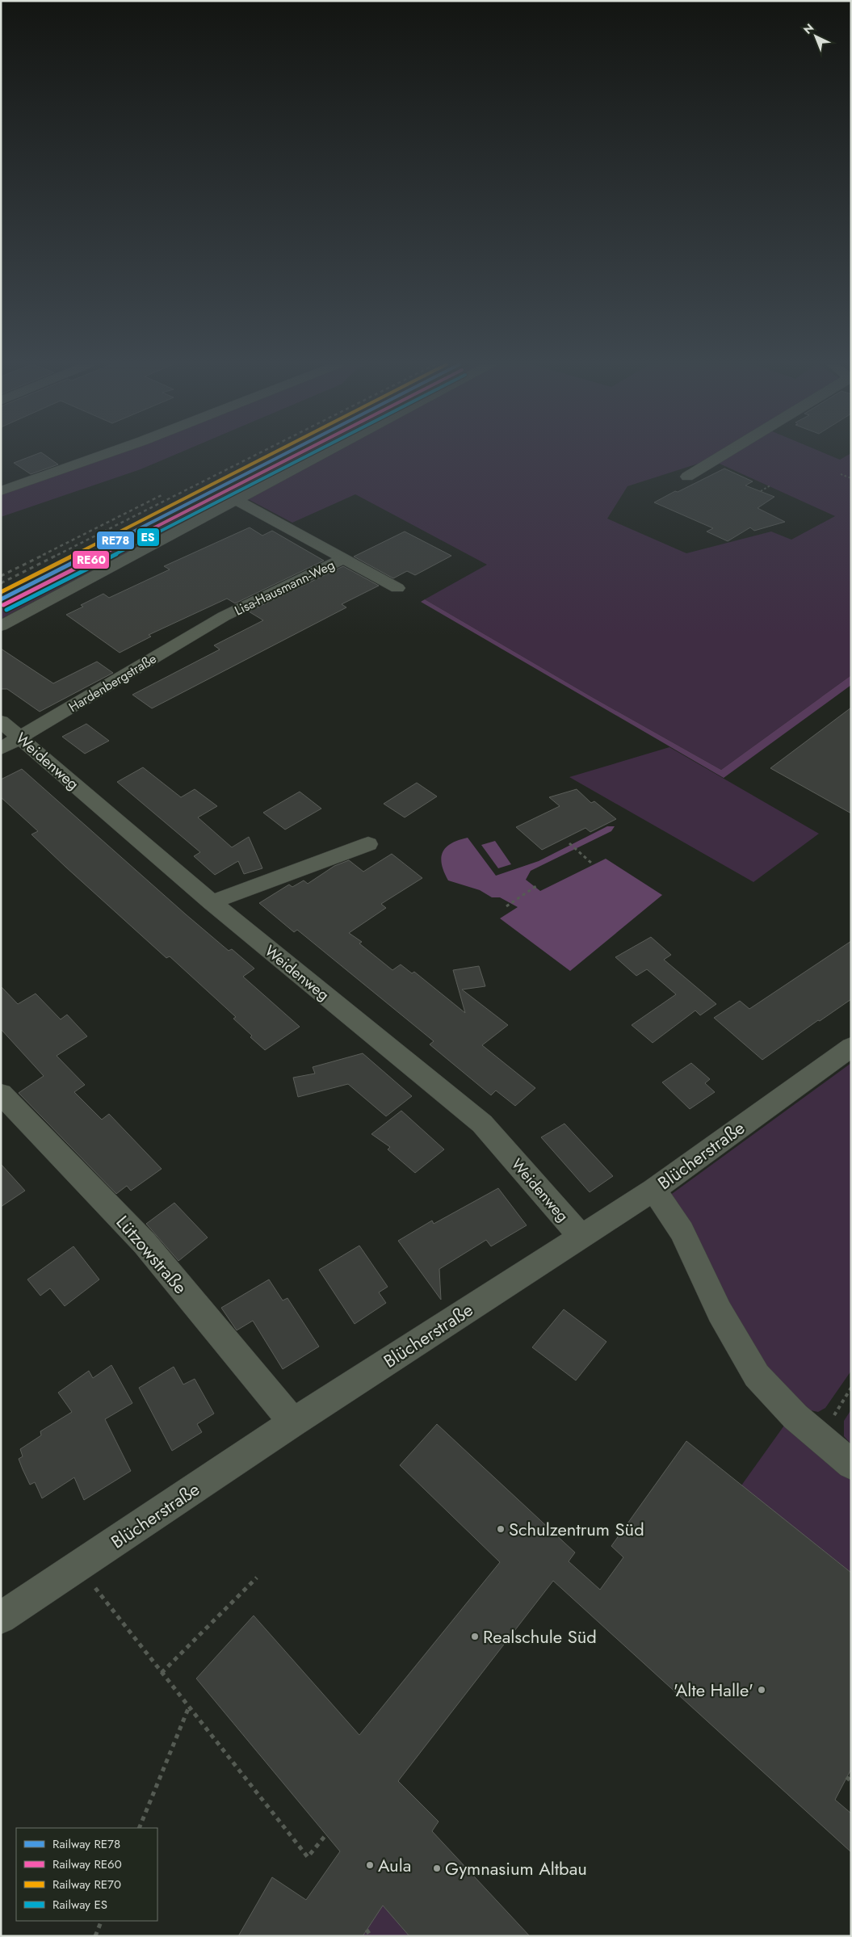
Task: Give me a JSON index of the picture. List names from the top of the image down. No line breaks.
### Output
{"streets":{"street":["Lisa-Hausmann-Weg","Hardenbergstraße","Weidenweg","Blücherstraße","Lützowstraße"]},"crossings":[["Lisa-Hausmann-Weg","Hardenbergstraße"],["Hardenbergstraße","Weidenweg"],["Weidenweg","Blücherstraße"],["Blücherstraße","Lützowstraße"]],"places":["Schulzentrum Süd","Realschule Süd","'Alte Halle'","Aula","Gymnasium Altbau"],"lines":["rail line RE78","rail line RE60","rail line RE70","rail line ES"],"legend":["Railway RE78","Railway RE60","Railway RE70","Railway ES"],"north":"top left"}
